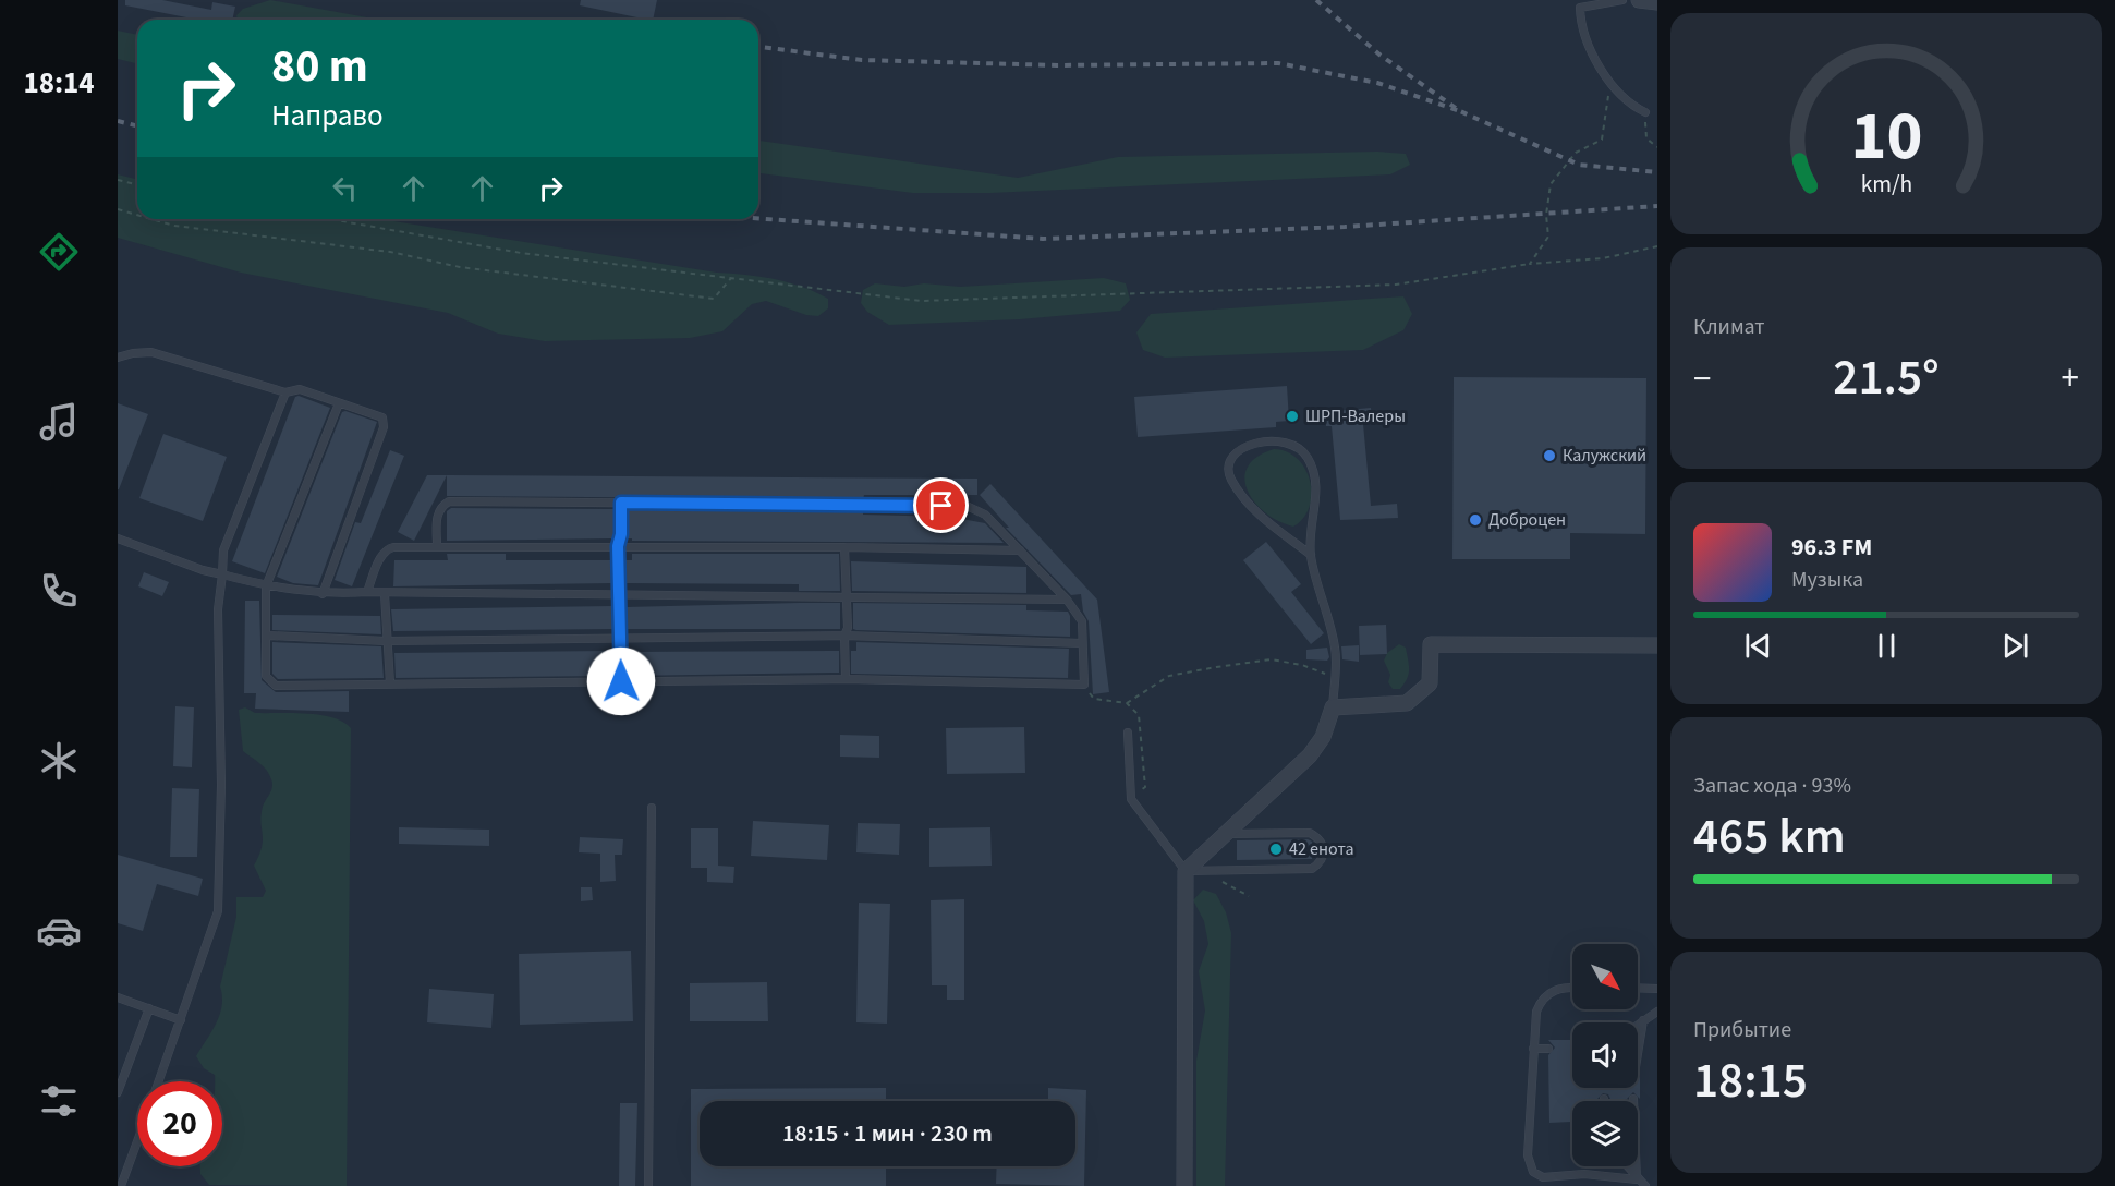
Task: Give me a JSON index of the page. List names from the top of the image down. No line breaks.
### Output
{"places":["ШРП-Валеры","Калужский","Доброцен","42 енота"],"north":"bottom right","page":{"tabs":"18:14","turn":["80 m","Направо"],"tile":["Климат",["Запас хода · 93%","465 km"],["Прибытие","18:15"]],"heat":["−","21.5°","+"],"song":["96.3 FM","Музыка"],"limit":"20","trip":"18:15 · 1 мин · 230 m","gauge":["10","km/h"]}}
